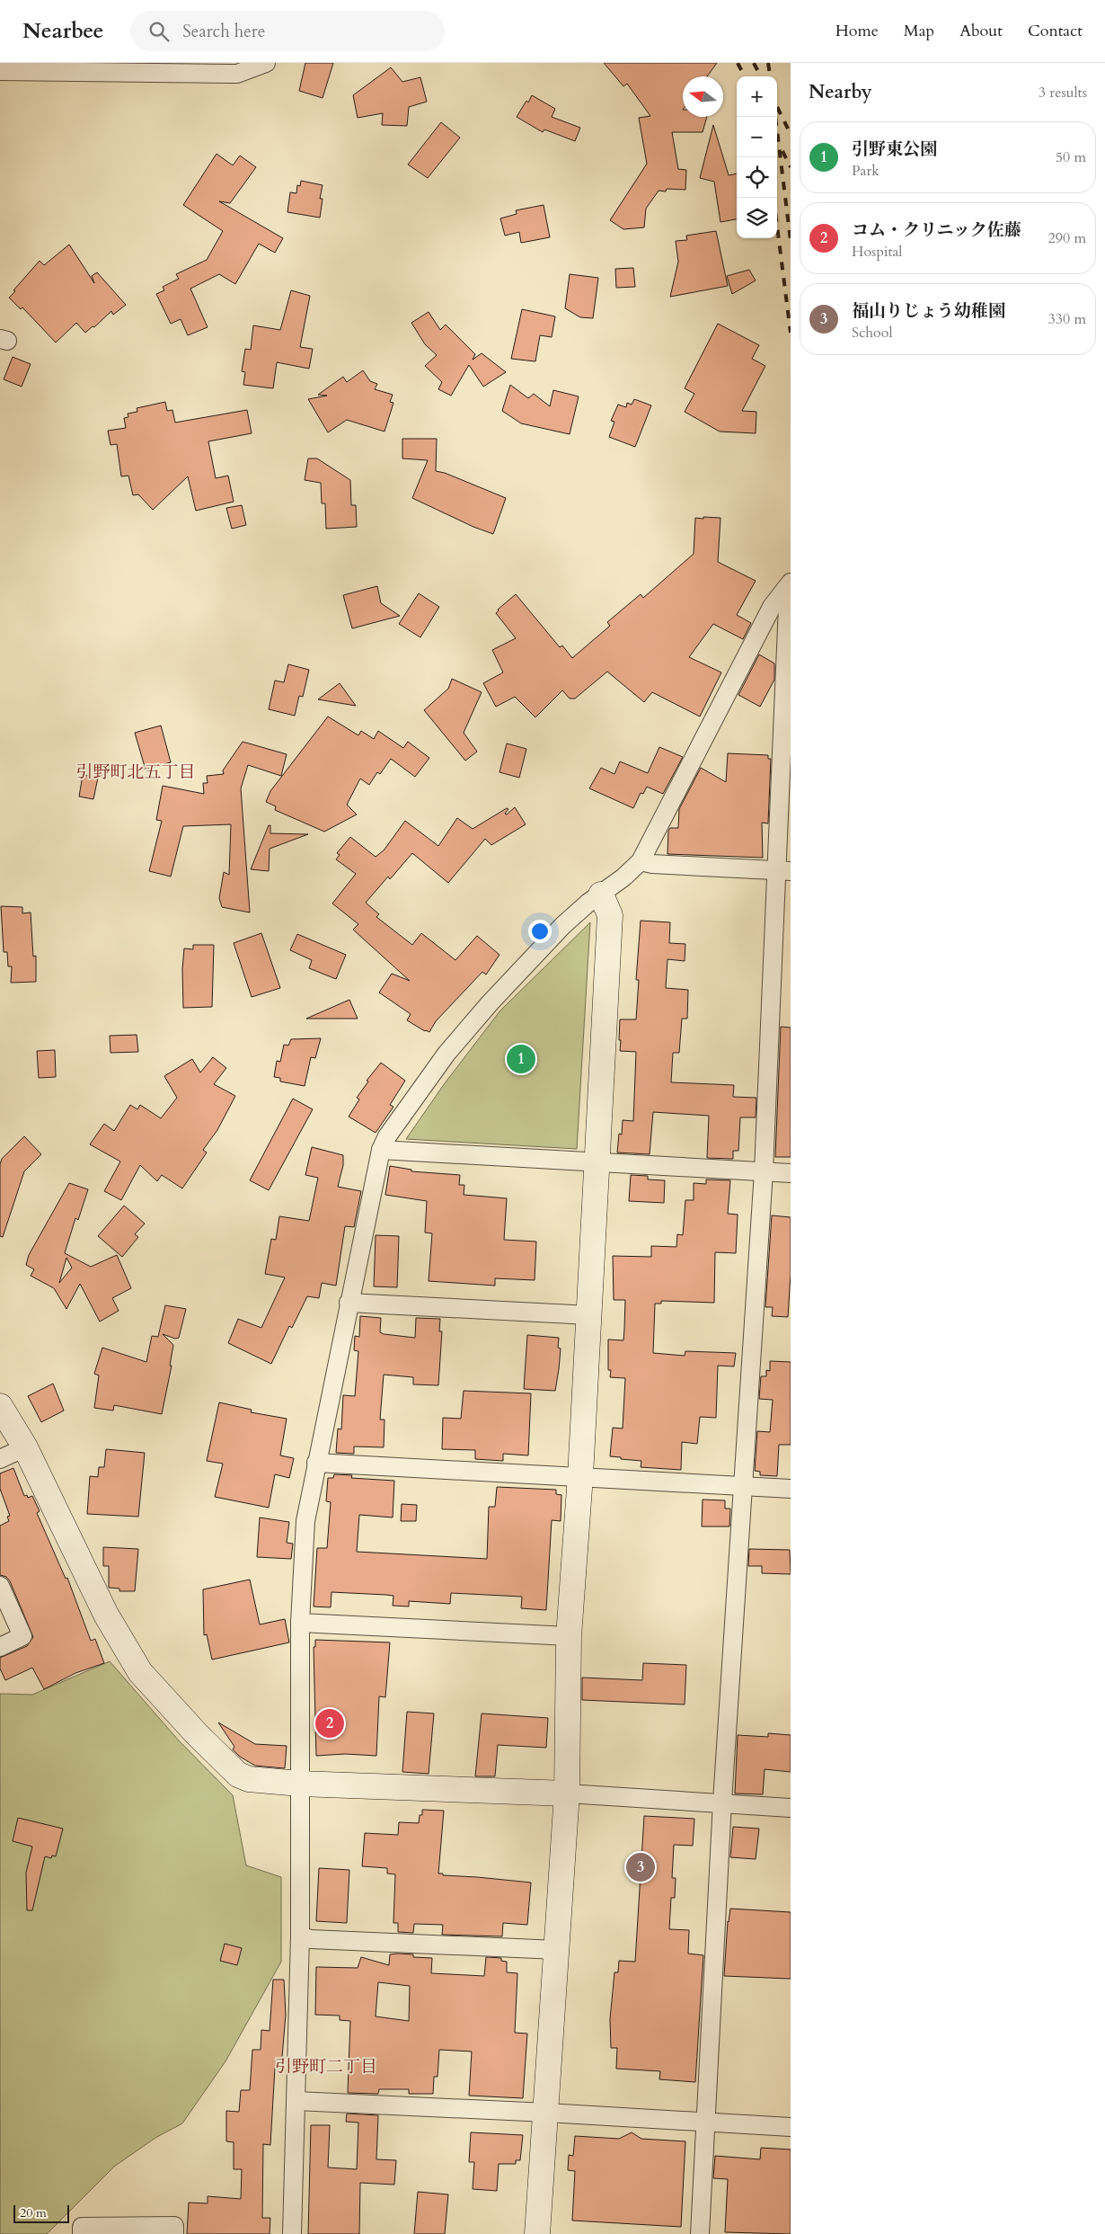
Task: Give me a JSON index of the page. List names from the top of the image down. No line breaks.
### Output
{"districts":["引野町北五丁目","引野町二丁目"],"scale_bar":"20 m","north":"left","page":{"header":"Nearbee","search":"Search here","nav":["Home","Map","About","Contact"],"heading":["Nearby","3 results"],"map_buttons":["+","−"],"list":[{"mark":"1","name":"引野東公園","note":"Park","value":"50 m"},{"mark":"2","name":"コム・クリニック佐藤","note":"Hospital","value":"290 m"},{"mark":"3","name":"福山りじょう幼稚園","note":"School","value":"330 m"}],"pins":["1","2","3"],"scale":"20 m"}}
